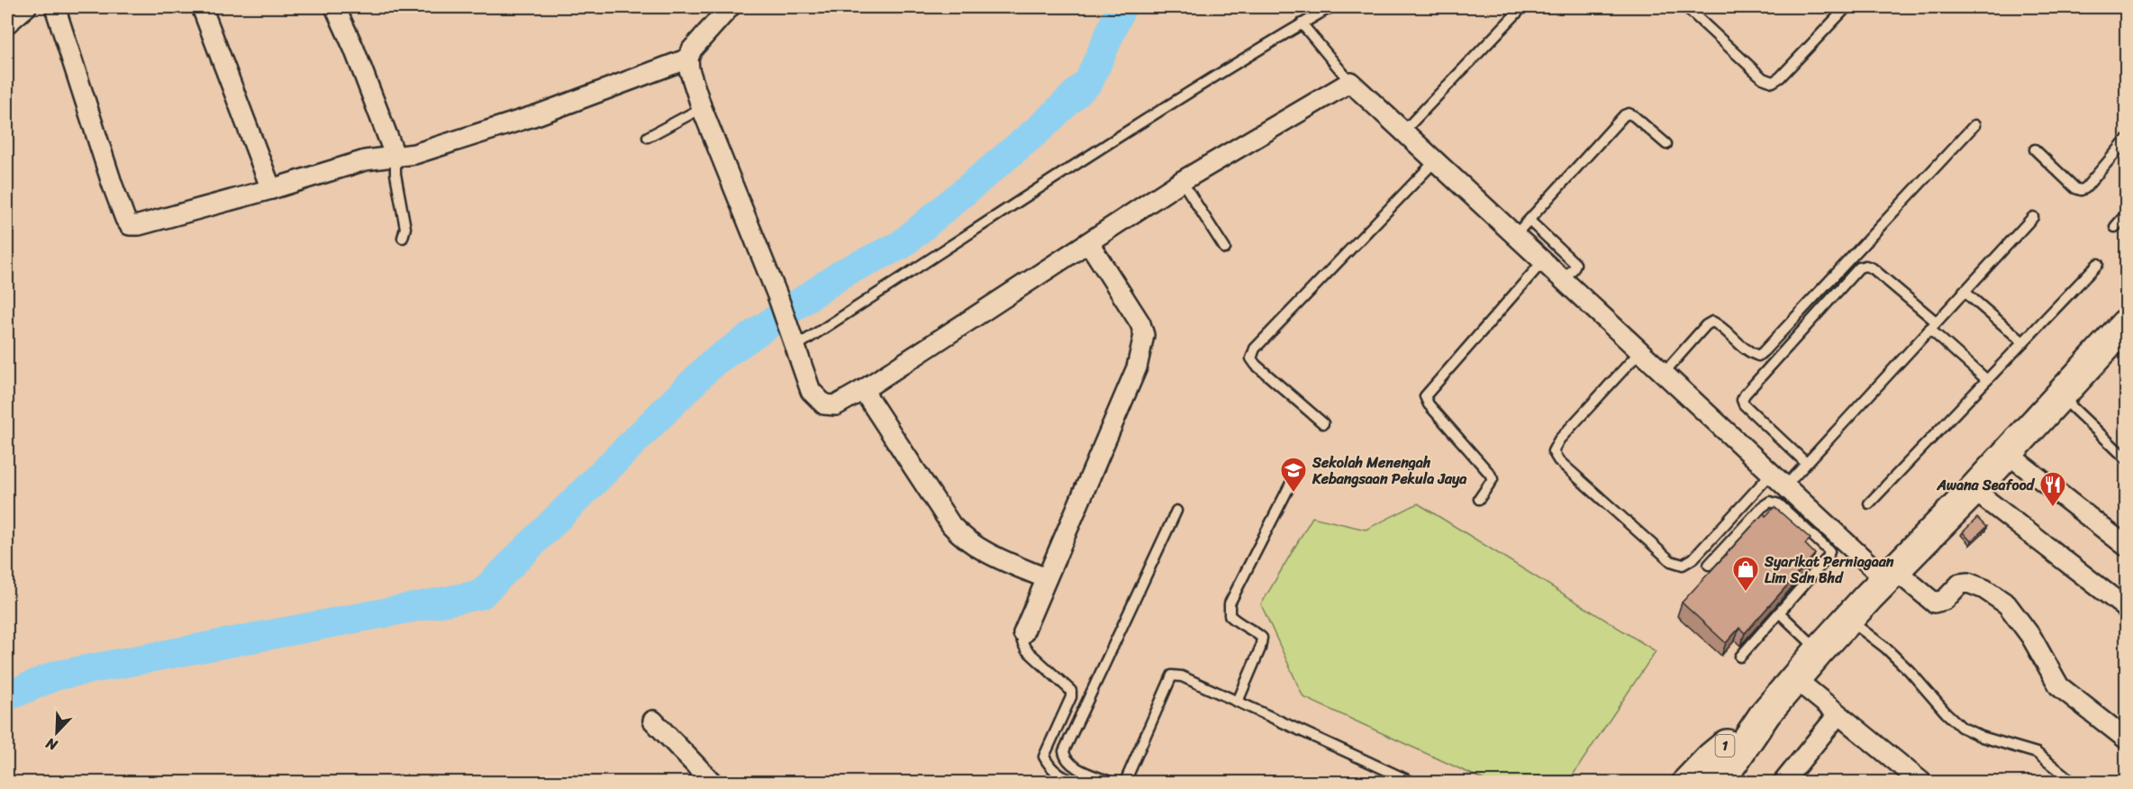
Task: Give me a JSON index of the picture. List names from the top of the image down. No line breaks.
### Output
{"streets":{"main road":["1"]},"places":{"school or university":["Sekolah Menengah Kebangsaan Pekula Jaya"],"restaurant":["Awana Seafood"],"shop":["Syarikat Perniagaan Lim Sdn Bhd"]},"north":"bottom left"}
